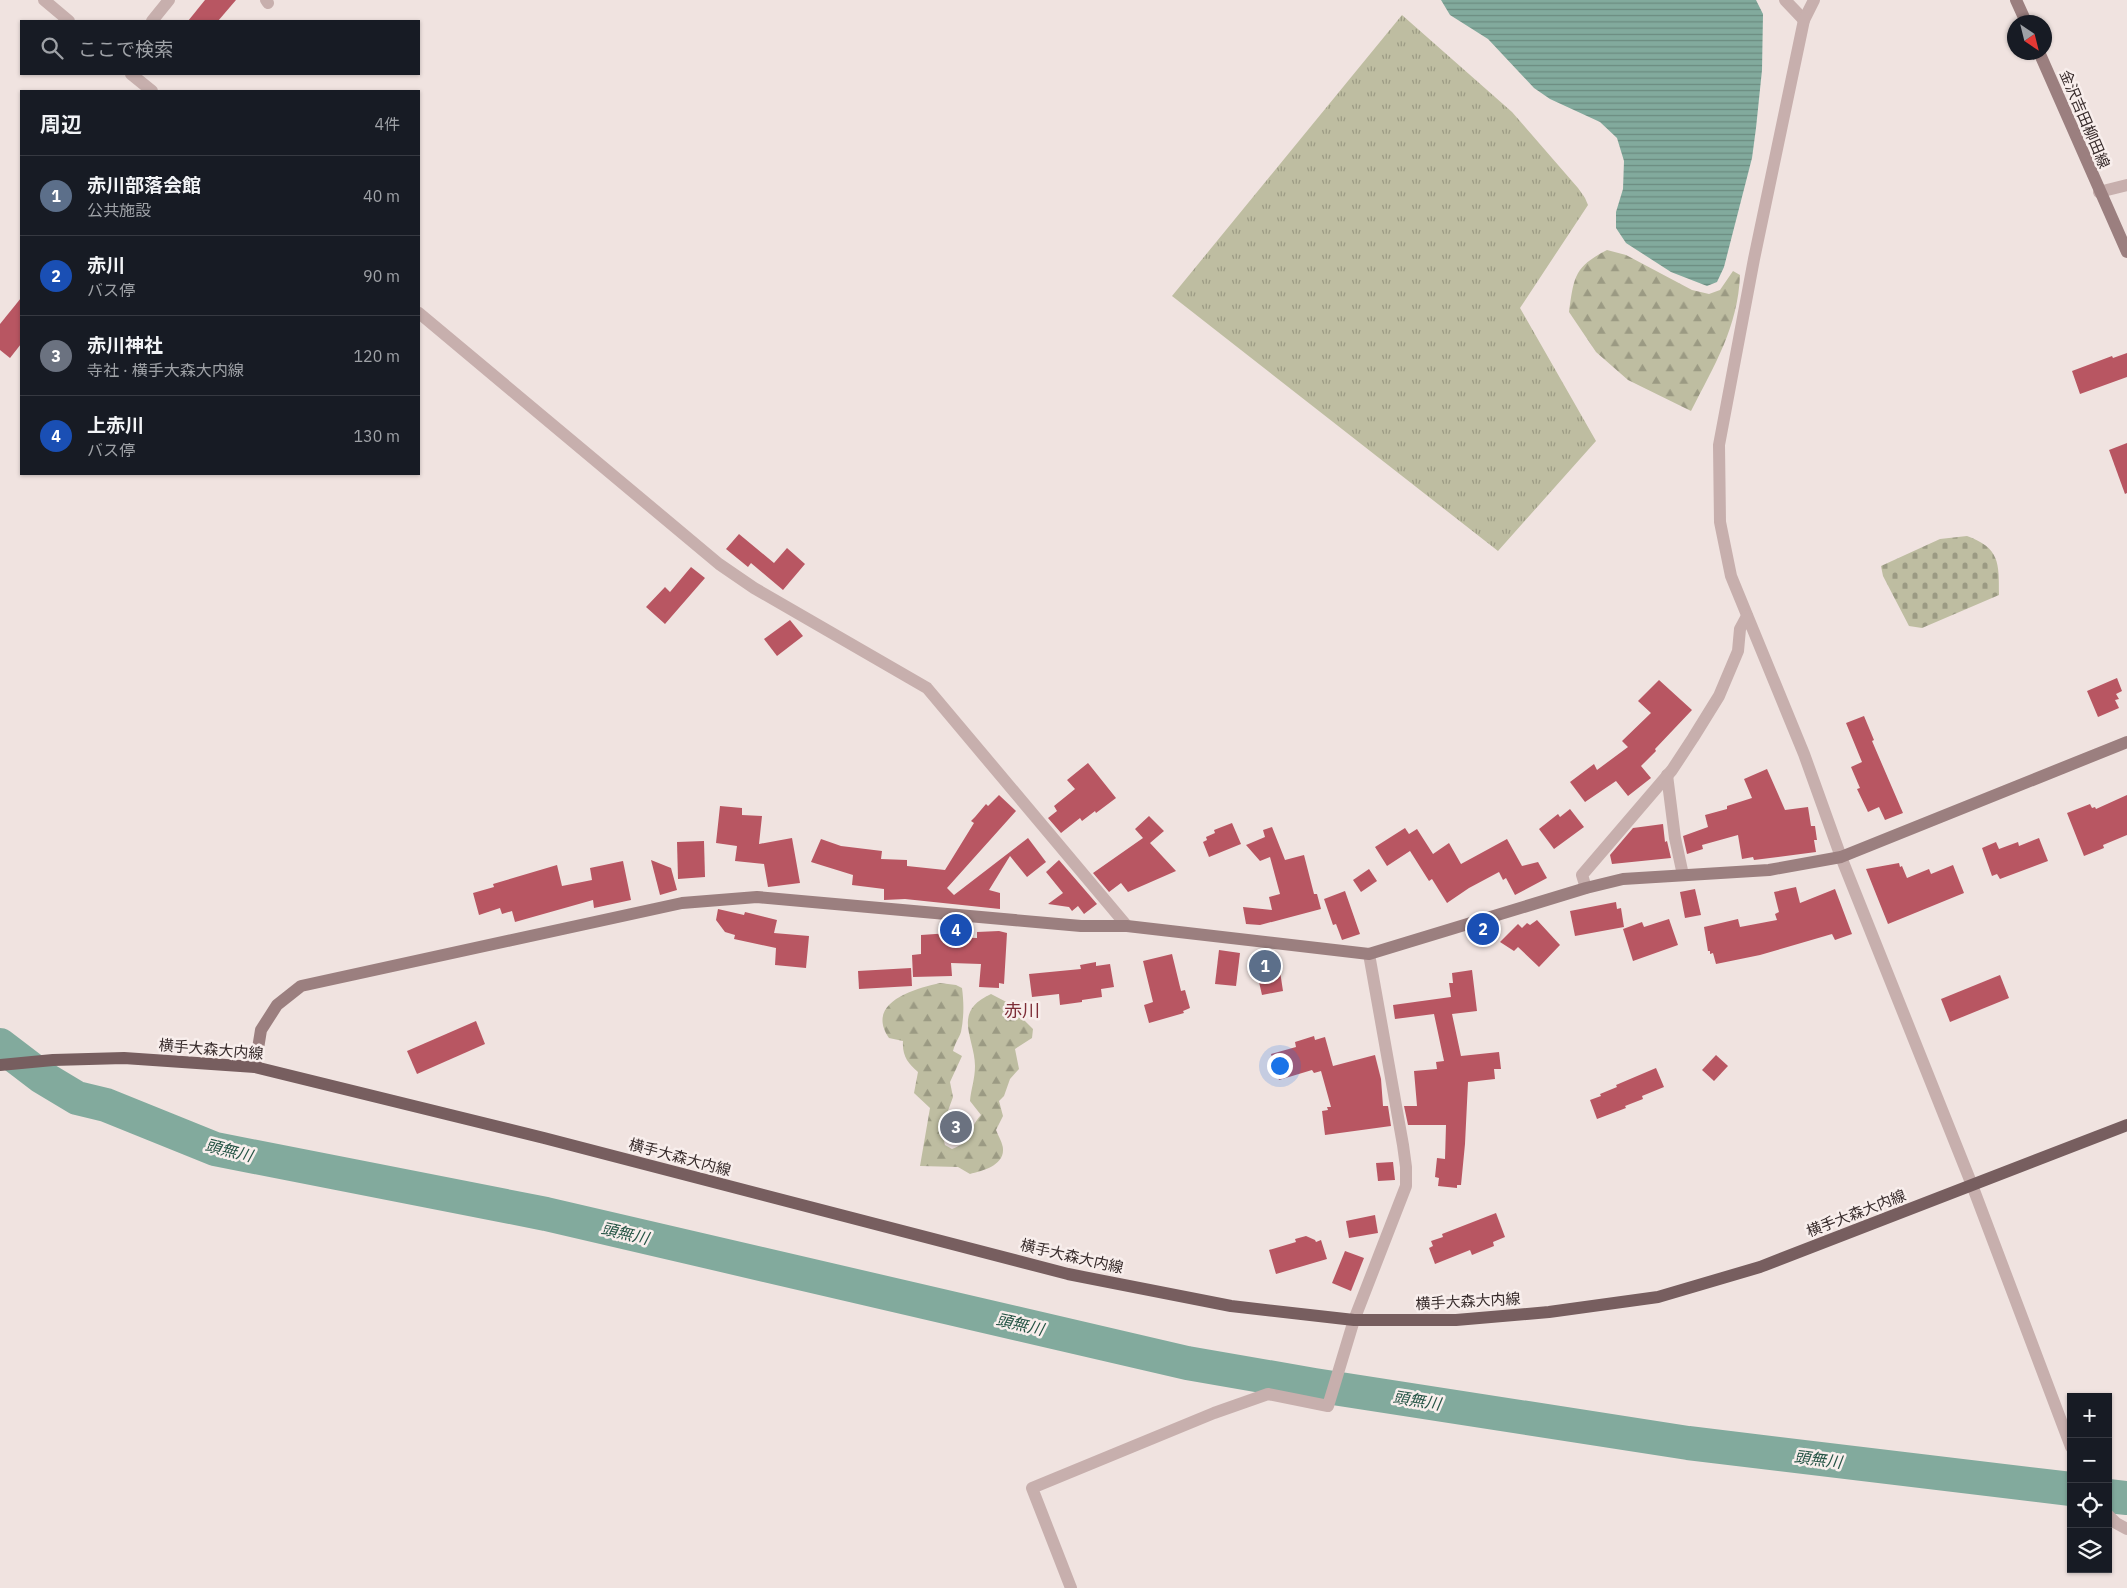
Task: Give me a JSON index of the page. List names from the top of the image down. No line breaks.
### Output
{"streets":{"main road":["横手大森大内線"],"street":["金沢吉田柳田線"]},"districts":["赤川"],"water":["頭無川"],"north":"bottom right","page":{"search":"ここで検索","heading":["周辺","4件"],"list":[{"mark":"1","name":"赤川部落会館","note":"公共施設","value":"40 m"},{"mark":"2","name":"赤川","note":"バス停","value":"90 m"},{"mark":"3","name":"赤川神社","note":"寺社 · 横手大森大内線","value":"120 m"},{"mark":"4","name":"上赤川","note":"バス停","value":"130 m"}],"pins":["2","4","1","3"],"map_buttons":["+","−"]}}
